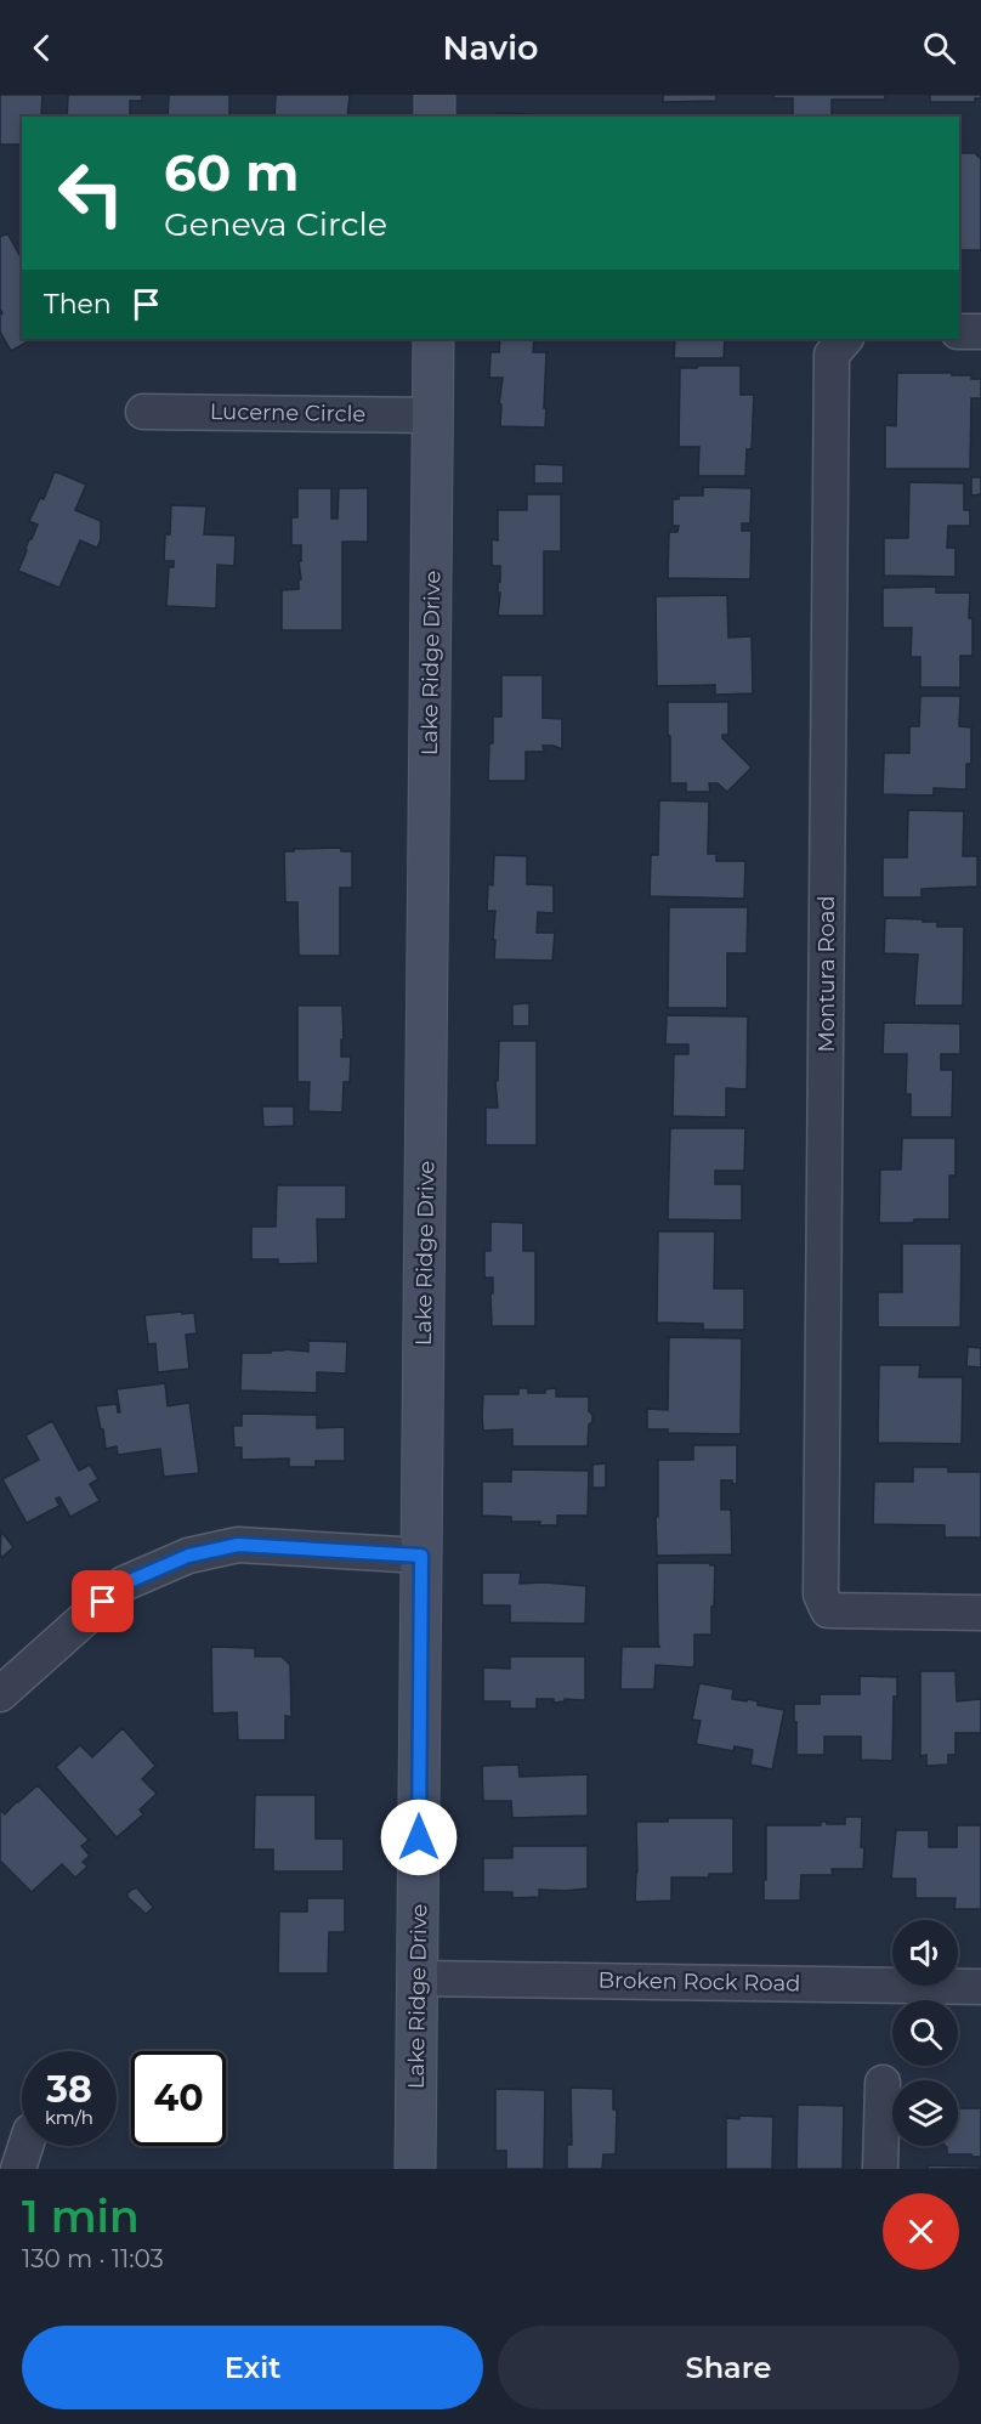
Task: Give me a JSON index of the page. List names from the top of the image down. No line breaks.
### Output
{"streets":{"street":["Lucerne Circle","Lake Ridge Drive","Montura Road","Broken Rock Road"]},"crossings":[["Lucerne Circle","Lake Ridge Drive"],["Lake Ridge Drive","Broken Rock Road"]],"page":{"header":"Navio","turn":["60 m","Geneva Circle"],"then":"Then","speed":"38 km/h","limit":"40","heading":["1 min","130 m · 11:03"],"buttons":["Exit","Share"]}}
